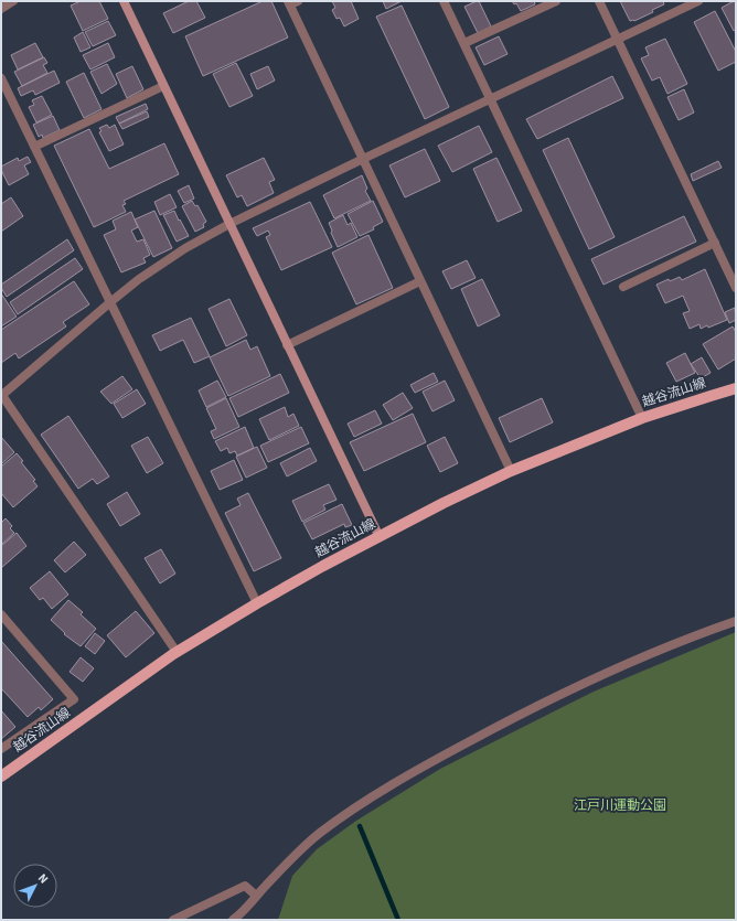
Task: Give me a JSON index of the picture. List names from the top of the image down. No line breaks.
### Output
{"streets":{"main road":["越谷流山線"]},"parks":["江戸川運動公園"],"north":"top right"}
